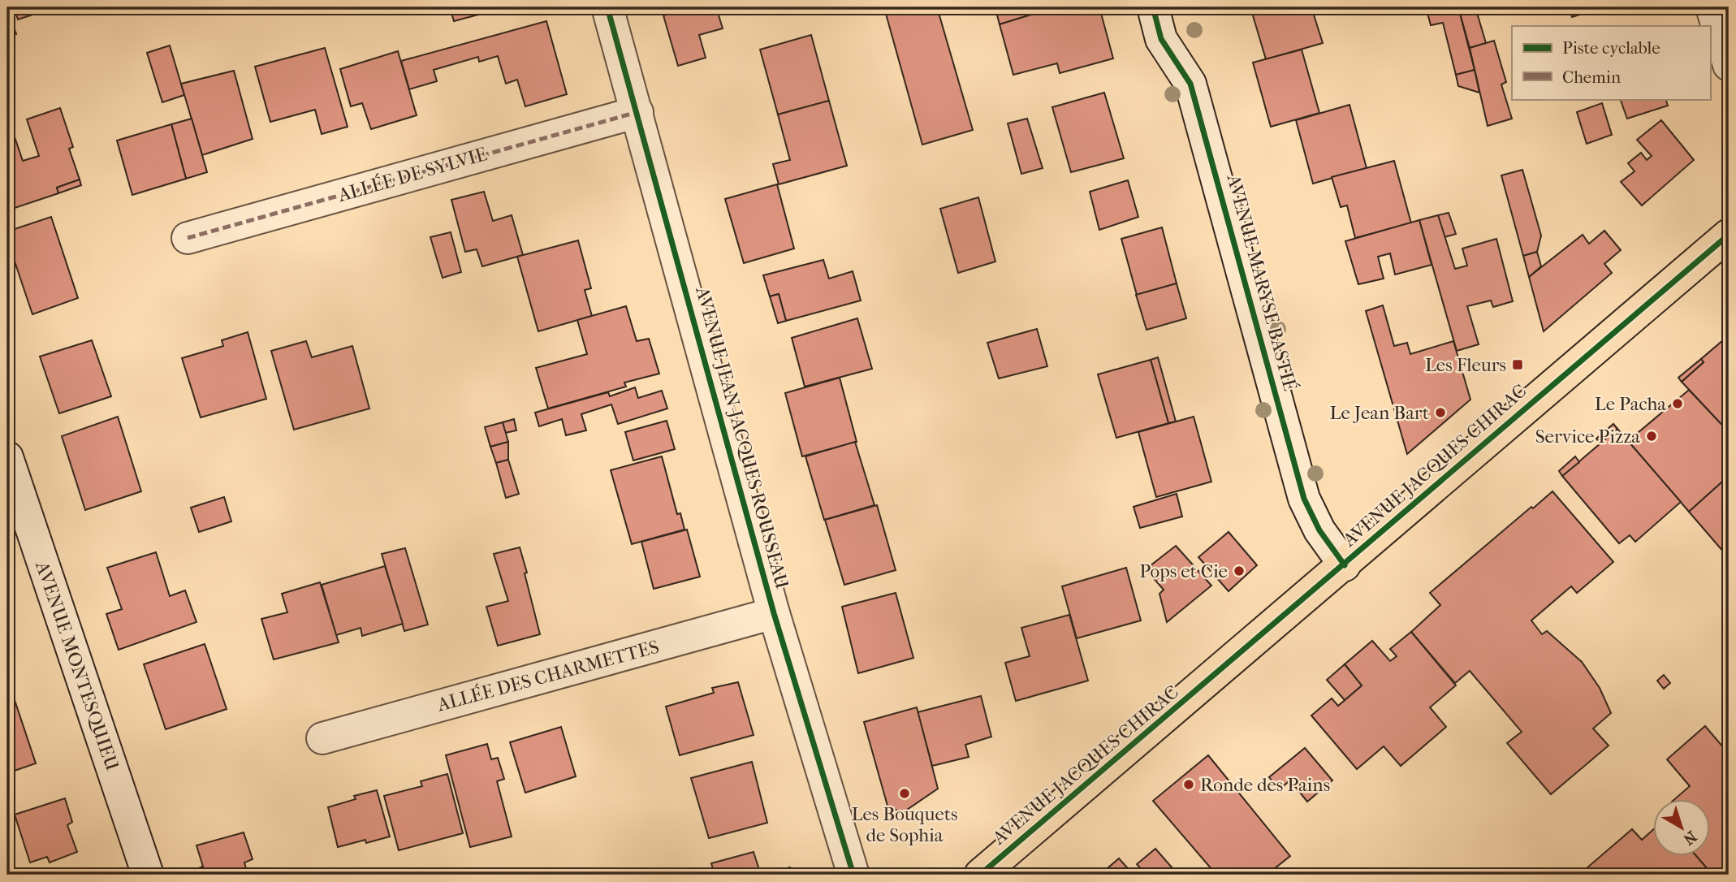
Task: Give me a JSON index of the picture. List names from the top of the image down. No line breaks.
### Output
{"streets":{"main road":["AVENUE JACQUES CHIRAC"],"street":["ALLÉE DE SYLVIE","AVENUE MARYSE BASTIÉ","AVENUE JEAN-JACQUES ROUSSEAU","AVENUE MONTESQUIEU","ALLÉE DES CHARMETTES"]},"crossings":[["ALLÉE DE SYLVIE","AVENUE JEAN-JACQUES ROUSSEAU"],["AVENUE MARYSE BASTIÉ","AVENUE JACQUES CHIRAC"],["AVENUE JEAN-JACQUES ROUSSEAU","ALLÉE DES CHARMETTES"]],"places":{"transit":["Les Fleurs"],"other":["Le Pacha","Le Jean Bart","Service Pizza","Pops et Cie","Ronde des Pains","Les Bouquets de Sophia"]},"legend":["Piste cyclable","Chemin"],"north":"bottom right"}
